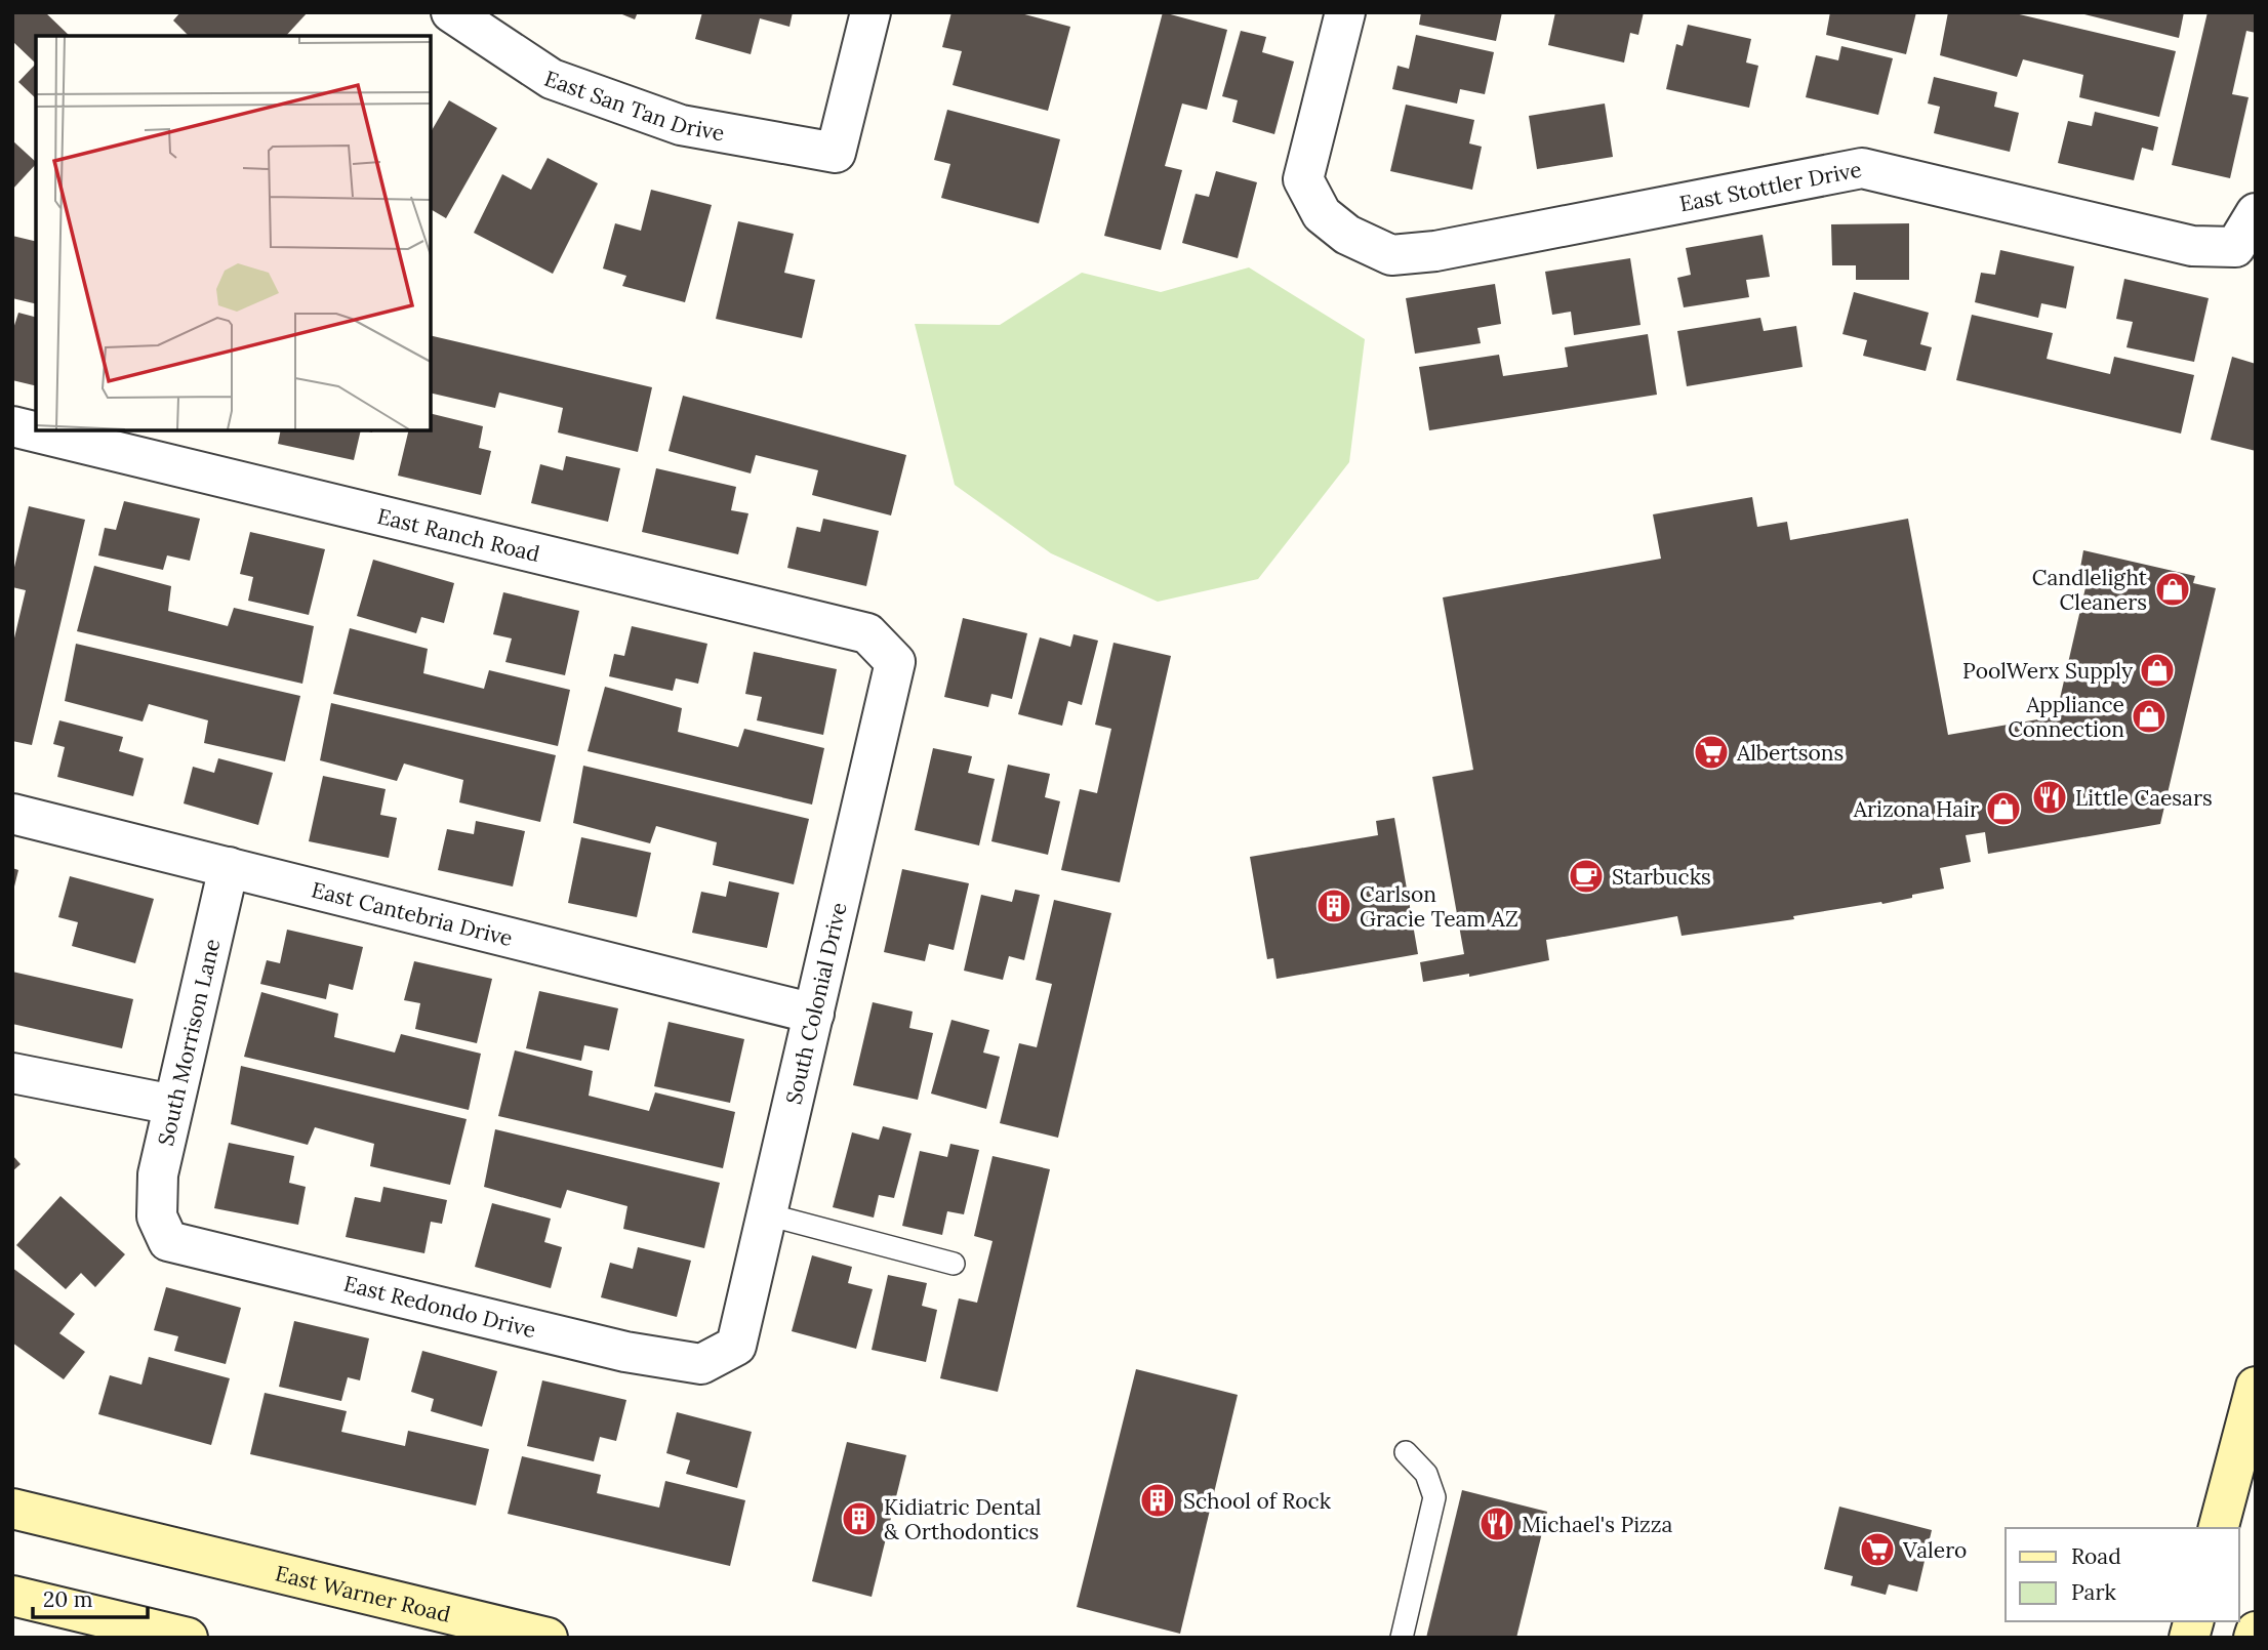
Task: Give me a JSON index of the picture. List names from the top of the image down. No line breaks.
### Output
{"streets":{"main road":["East Warner Road"],"street":["East San Tan Drive","East Stottler Drive","East Ranch Road","East Cantebria Drive","South Colonial Drive","South Morrison Lane","East Redondo Drive"]},"crossings":[["East Ranch Road","South Colonial Drive"],["East Cantebria Drive","South Colonial Drive"],["East Cantebria Drive","South Morrison Lane"],["South Colonial Drive","East Redondo Drive"],["South Morrison Lane","East Redondo Drive"]],"places":{"shop":["Candlelight Cleaners","PoolWerx Supply","Appliance Connection","Arizona Hair"],"supermarket":["Albertsons","Valero"],"restaurant":["Little Caesars","Michael's Pizza"],"cafe":["Starbucks"],"building":["Carlson Gracie Team AZ","School of Rock","Kidiatric Dental & Orthodontics"]},"legend":["Road","Park"],"scale_bar":"20 m"}
